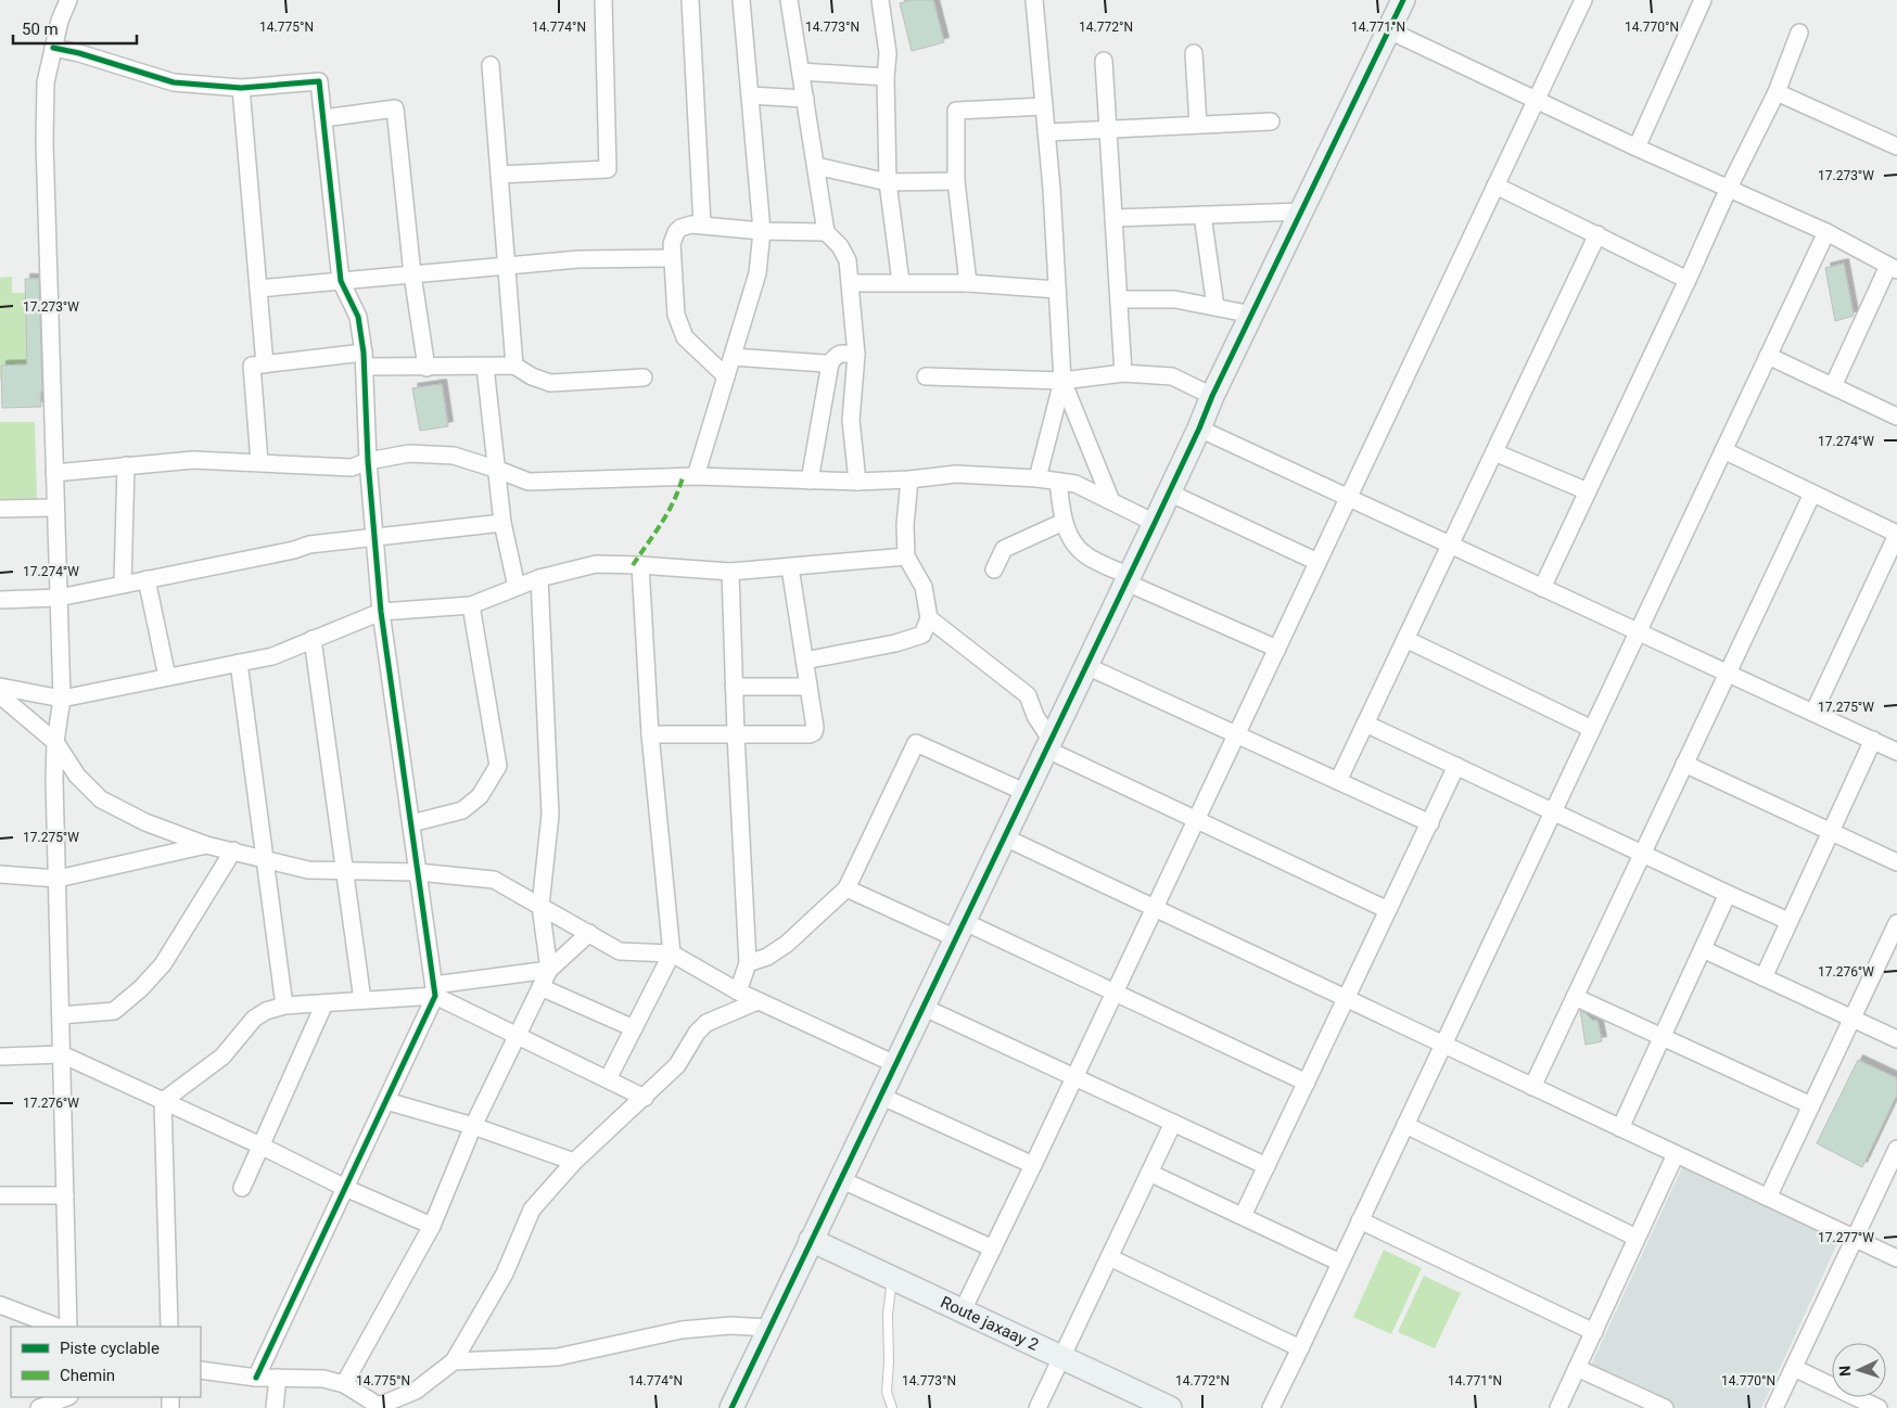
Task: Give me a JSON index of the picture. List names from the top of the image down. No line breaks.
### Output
{"streets":{"street":["Route jaxaay 2"]},"legend":["Piste cyclable","Chemin"],"scale_bar":"50 m","north":"left","coordinates":["14.775°N","14.774°N","14.773°N","14.772°N","14.771°N","14.770°N","17.273°W","17.274°W","17.275°W","17.276°W","17.277°W"]}
